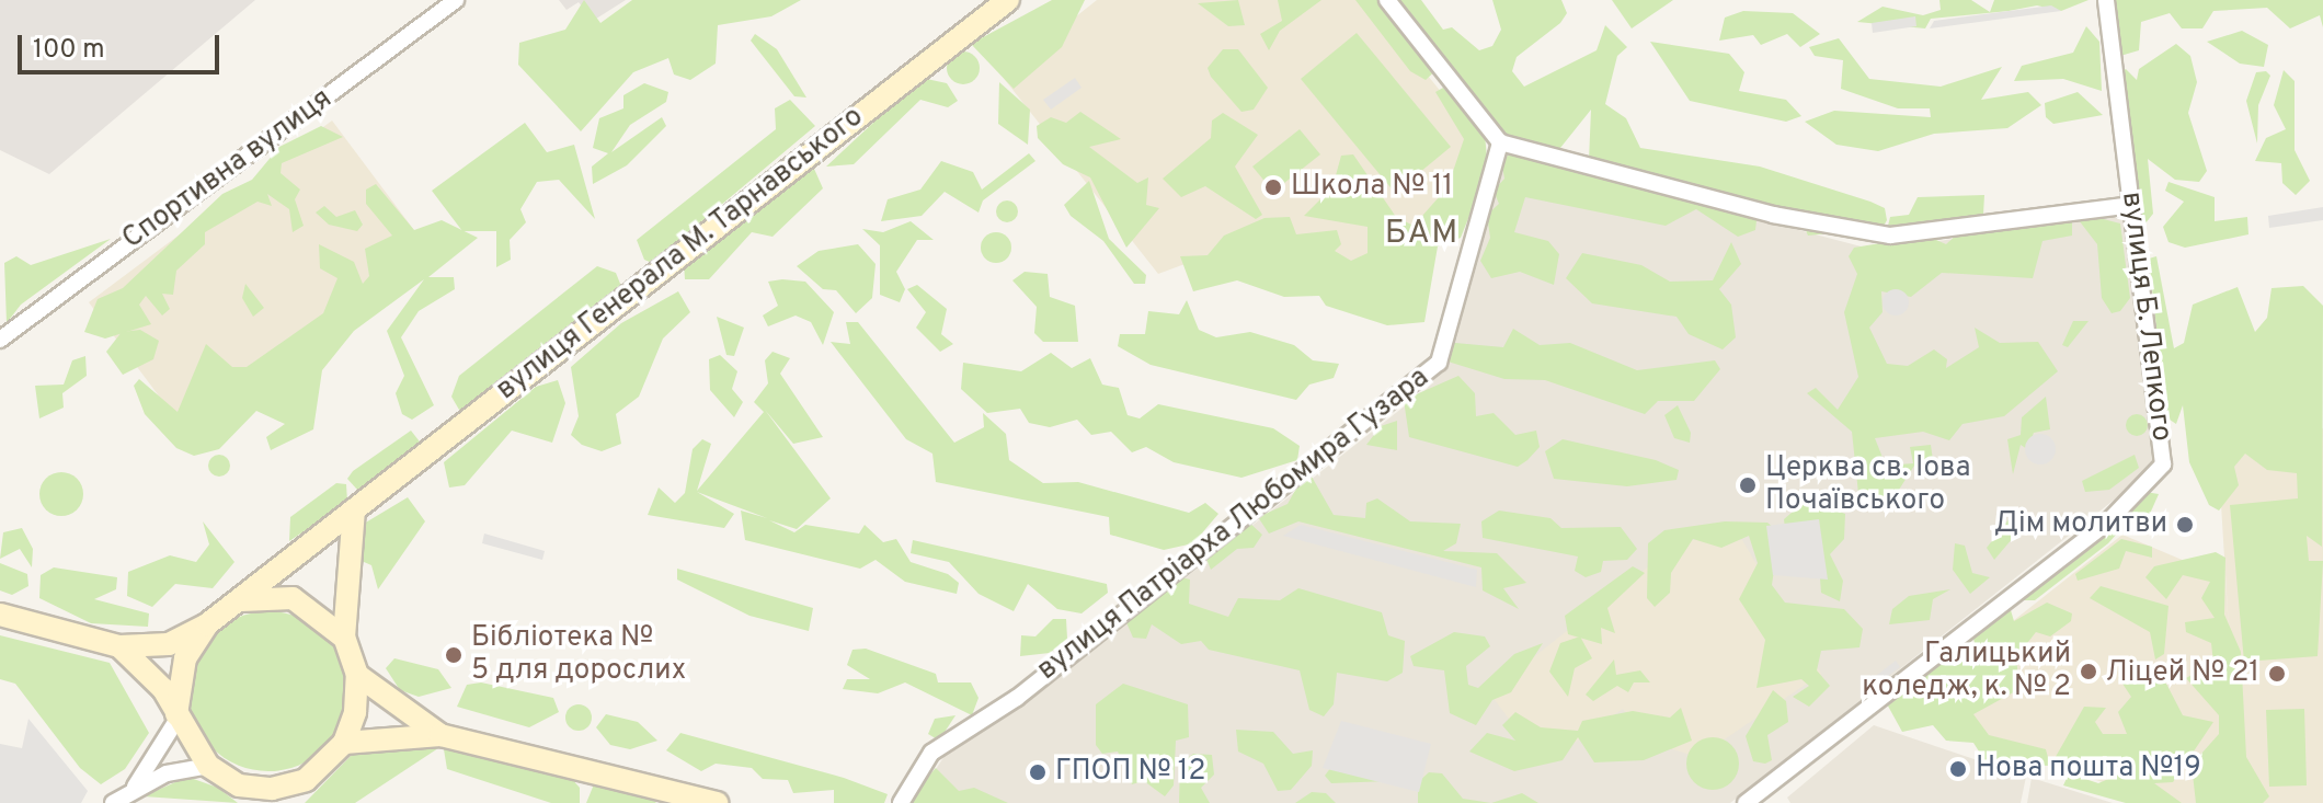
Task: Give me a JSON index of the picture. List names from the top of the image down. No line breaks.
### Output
{"streets":{"main road":["вулиця Генерала М. Тарнавського"],"street":["Спортивна вулиця","вулиця Б. Лепкого","вулиця Патріарха Любомира Гузара"]},"districts":["БАМ"],"places":["Школа № 11","Церква св. Іова Почаївського","Дім молитви","Бібліотека № 5 для дорослих","Галицький коледж, к. № 2","Ліцей № 21","Нова пошта №19","ГПОП № 12"],"scale_bar":"100 m"}
